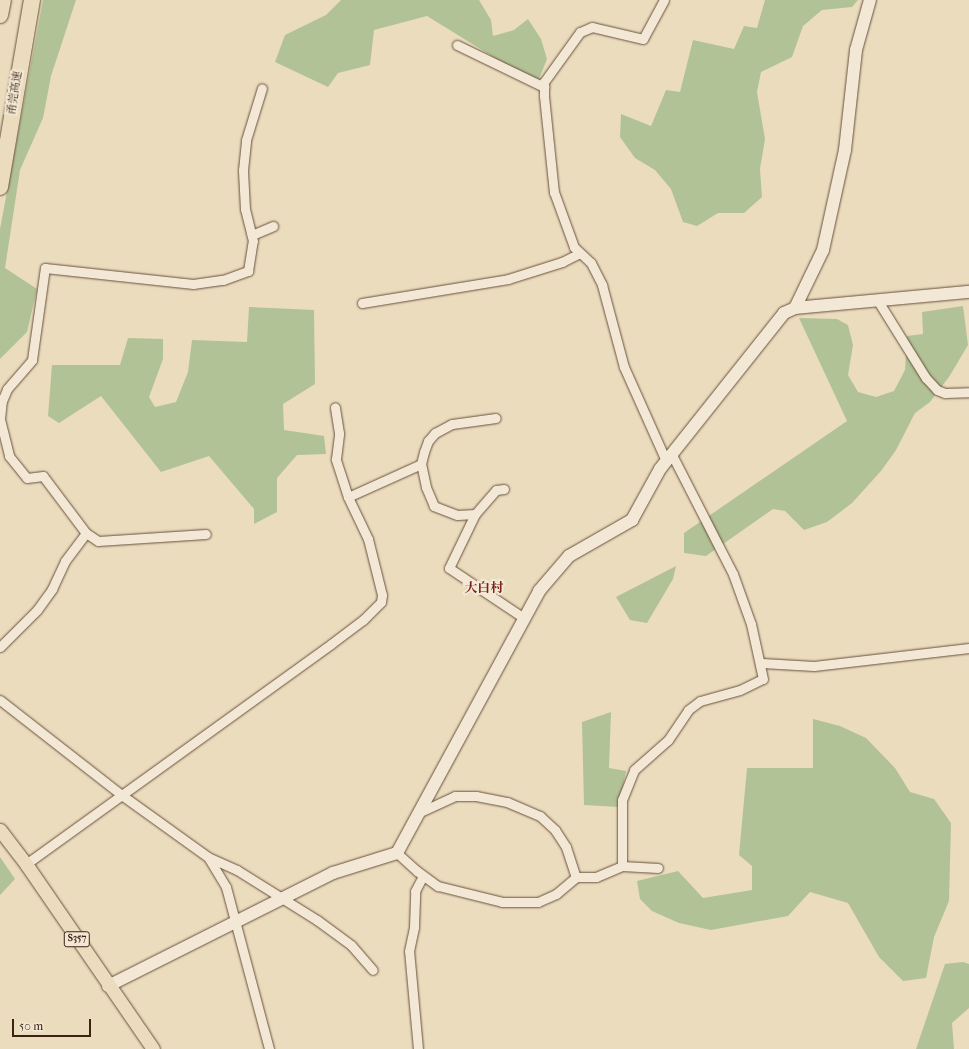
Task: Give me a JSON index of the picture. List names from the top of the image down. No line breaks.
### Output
{"streets":{"highway":["甬莞高速"],"main road":["S357"]},"districts":["大白村"],"scale_bar":"50 m"}
